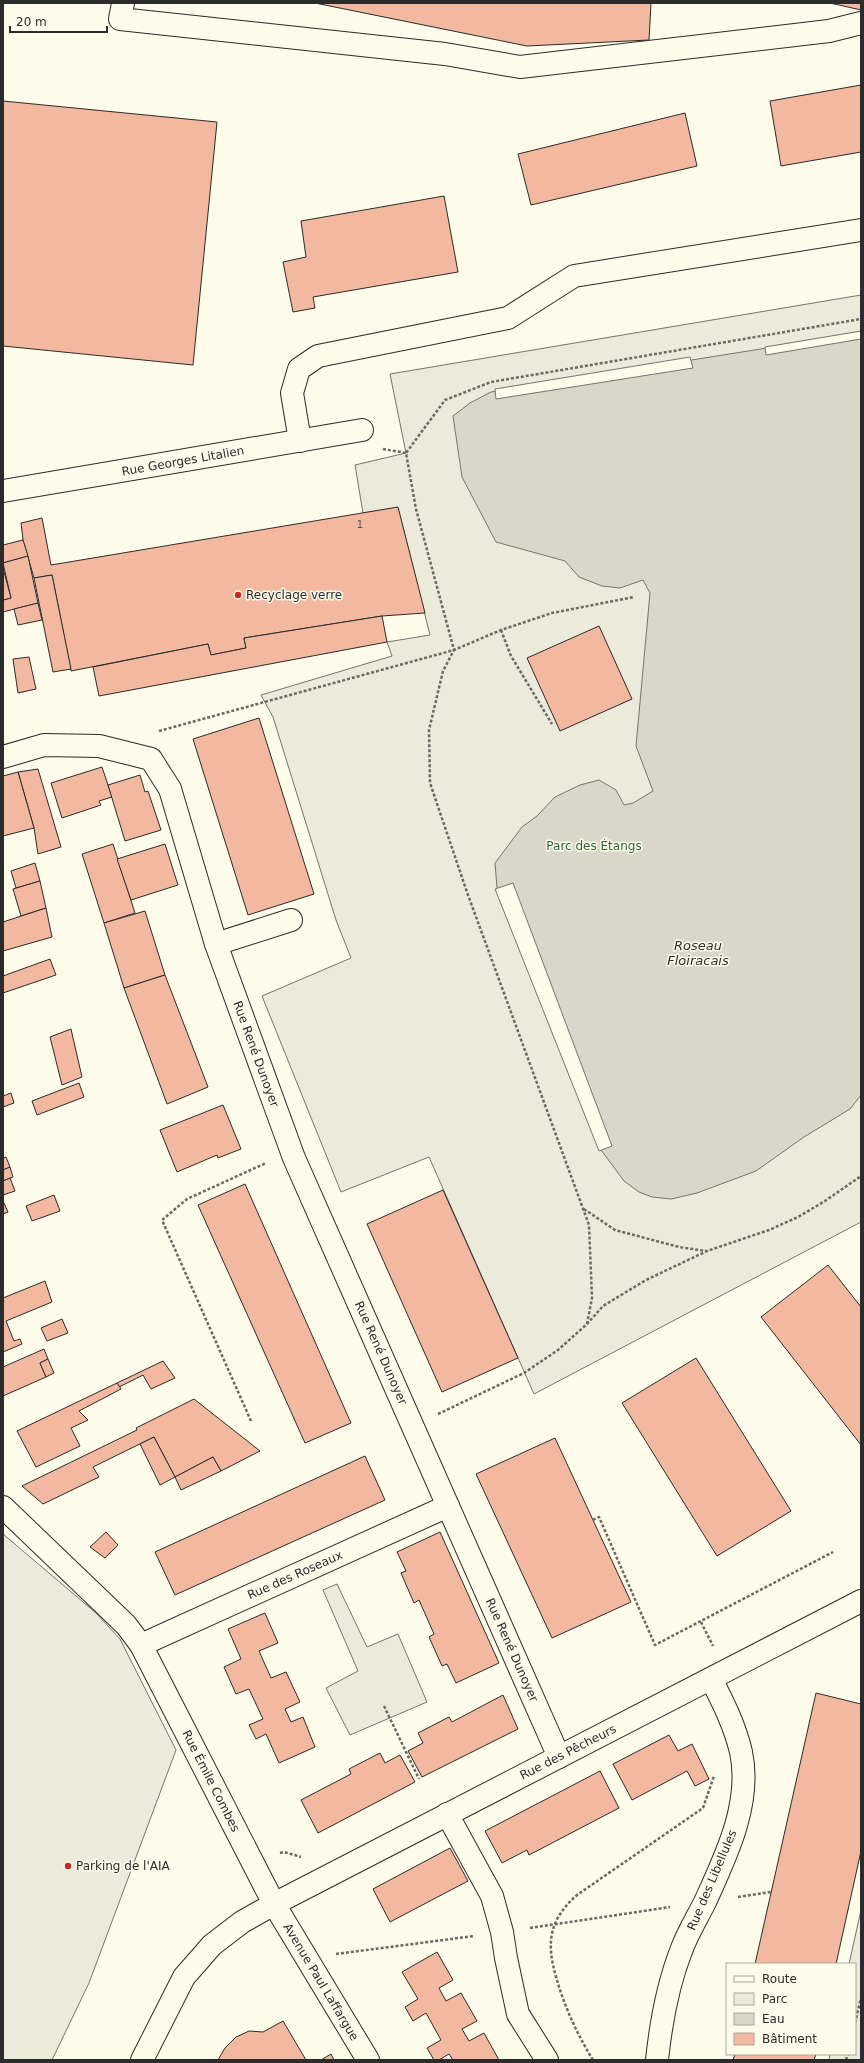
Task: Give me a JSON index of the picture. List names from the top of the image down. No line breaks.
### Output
{"streets":{"street":["Rue Georges Litalien","Rue René Dunoyer","Rue des Roseaux","Rue des Pêcheurs","Rue Émile Combes","Rue des Libellules","Avenue Paul Laffargue"]},"crossings":[["Rue René Dunoyer","Rue des Roseaux"],["Rue René Dunoyer","Rue des Pêcheurs"],["Rue des Roseaux","Rue Émile Combes"],["Rue des Pêcheurs","Rue Émile Combes"],["Rue des Pêcheurs","Rue des Libellules"],["Rue des Pêcheurs","Avenue Paul Laffargue"],["Rue Émile Combes","Avenue Paul Laffargue"]],"water":["Roseau Floiracais"],"parks":["Parc des Étangs"],"places":["Recyclage verre","Parking de l'AIA"],"house_numbers":["1"],"legend":["Route","Parc","Eau","Bâtiment"],"scale_bar":"20 m"}
